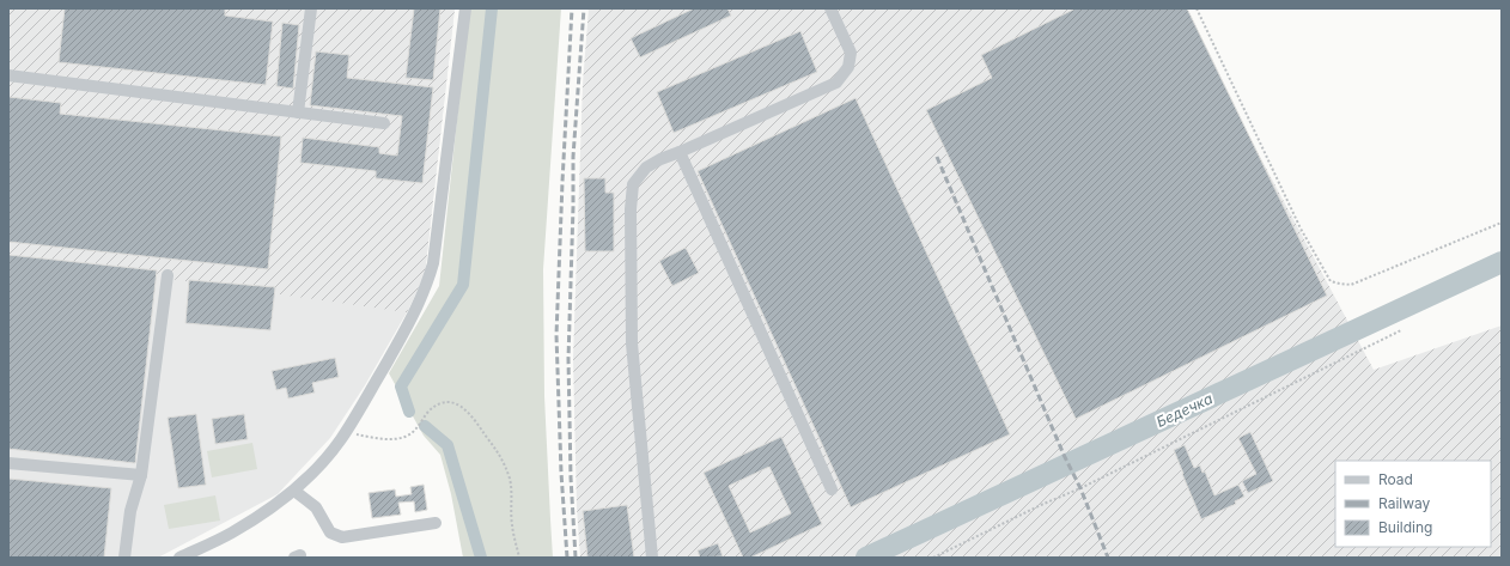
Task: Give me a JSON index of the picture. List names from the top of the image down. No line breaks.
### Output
{"water":["Бедечка"],"legend":["Road","Railway","Building"]}
